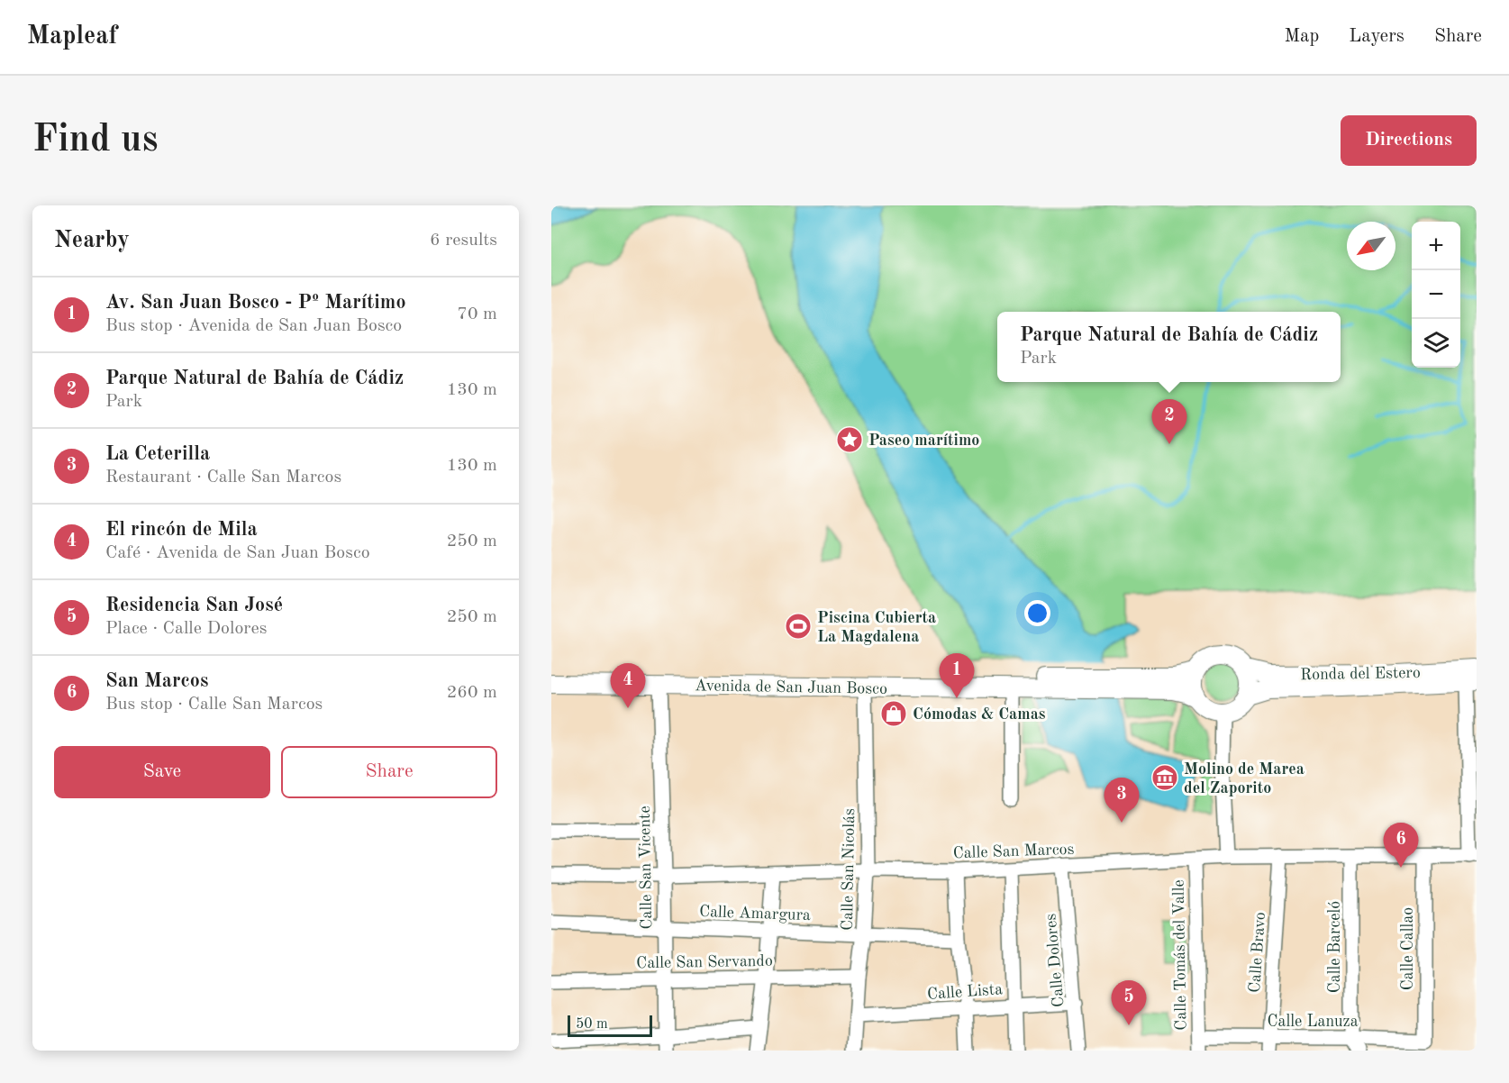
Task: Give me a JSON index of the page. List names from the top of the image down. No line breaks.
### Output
{"streets":{"street":["Ronda del Estero","Avenida de San Juan Bosco","Calle San Marcos","Calle San Vicente","Calle San Nicolás","Calle Amargura","Calle Barceló","Calle Callao","Calle Bravo","Calle Tomás del Valle","Calle Dolores","Calle San Servando","Calle Lista","Calle Lanuza"]},"crossings":[["Avenida de San Juan Bosco","Calle San Vicente"],["Avenida de San Juan Bosco","Calle San Nicolás"],["Calle San Marcos","Calle San Vicente"],["Calle San Marcos","Calle San Nicolás"],["Calle San Marcos","Calle Barceló"],["Calle San Marcos","Calle Callao"],["Calle San Marcos","Calle Bravo"],["Calle San Marcos","Calle Tomás del Valle"],["Calle San Marcos","Calle Dolores"],["Calle San Vicente","Calle Amargura"],["Calle San Vicente","Calle San Servando"],["Calle San Nicolás","Calle Amargura"],["Calle San Nicolás","Calle San Servando"],["Calle San Nicolás","Calle Lista"],["Calle Barceló","Calle Lanuza"],["Calle Callao","Calle Lanuza"],["Calle Bravo","Calle Lanuza"],["Calle Tomás del Valle","Calle Lanuza"],["Calle Dolores","Calle Lista"]],"places":{"place":["Paseo marítimo"],"sports":["Piscina Cubierta La Magdalena"],"shop":["Cómodas & Camas"],"museum":["Molino de Marea del Zaporito"]},"scale_bar":"50 m","north":"bottom left","page":{"header":"Mapleaf","nav":["Map","Layers","Share"],"buttons":["Directions",["Save","Share"]],"title":"Find us","heading":["Nearby","6 results"],"map_buttons":["+","−"],"list":[{"mark":"1","name":"Av. San Juan Bosco - Pº Marítimo","note":"Bus stop · Avenida de San Juan Bosco","value":"70 m"},{"mark":"2","name":"Parque Natural de Bahía de Cádiz","note":"Park","value":"130 m"},{"mark":"3","name":"La Ceterilla","note":"Restaurant · Calle San Marcos","value":"130 m"},{"mark":"4","name":"El rincón de Mila","note":"Café · Avenida de San Juan Bosco","value":"250 m"},{"mark":"5","name":"Residencia San José","note":"Place · Calle Dolores","value":"250 m"},{"mark":"6","name":"San Marcos","note":"Bus stop · Calle San Marcos","value":"260 m"}],"popup":["Parque Natural de Bahía de Cádiz","Park"],"pins":["2","1","4","3","6","5"],"scale":"50 m"}}
